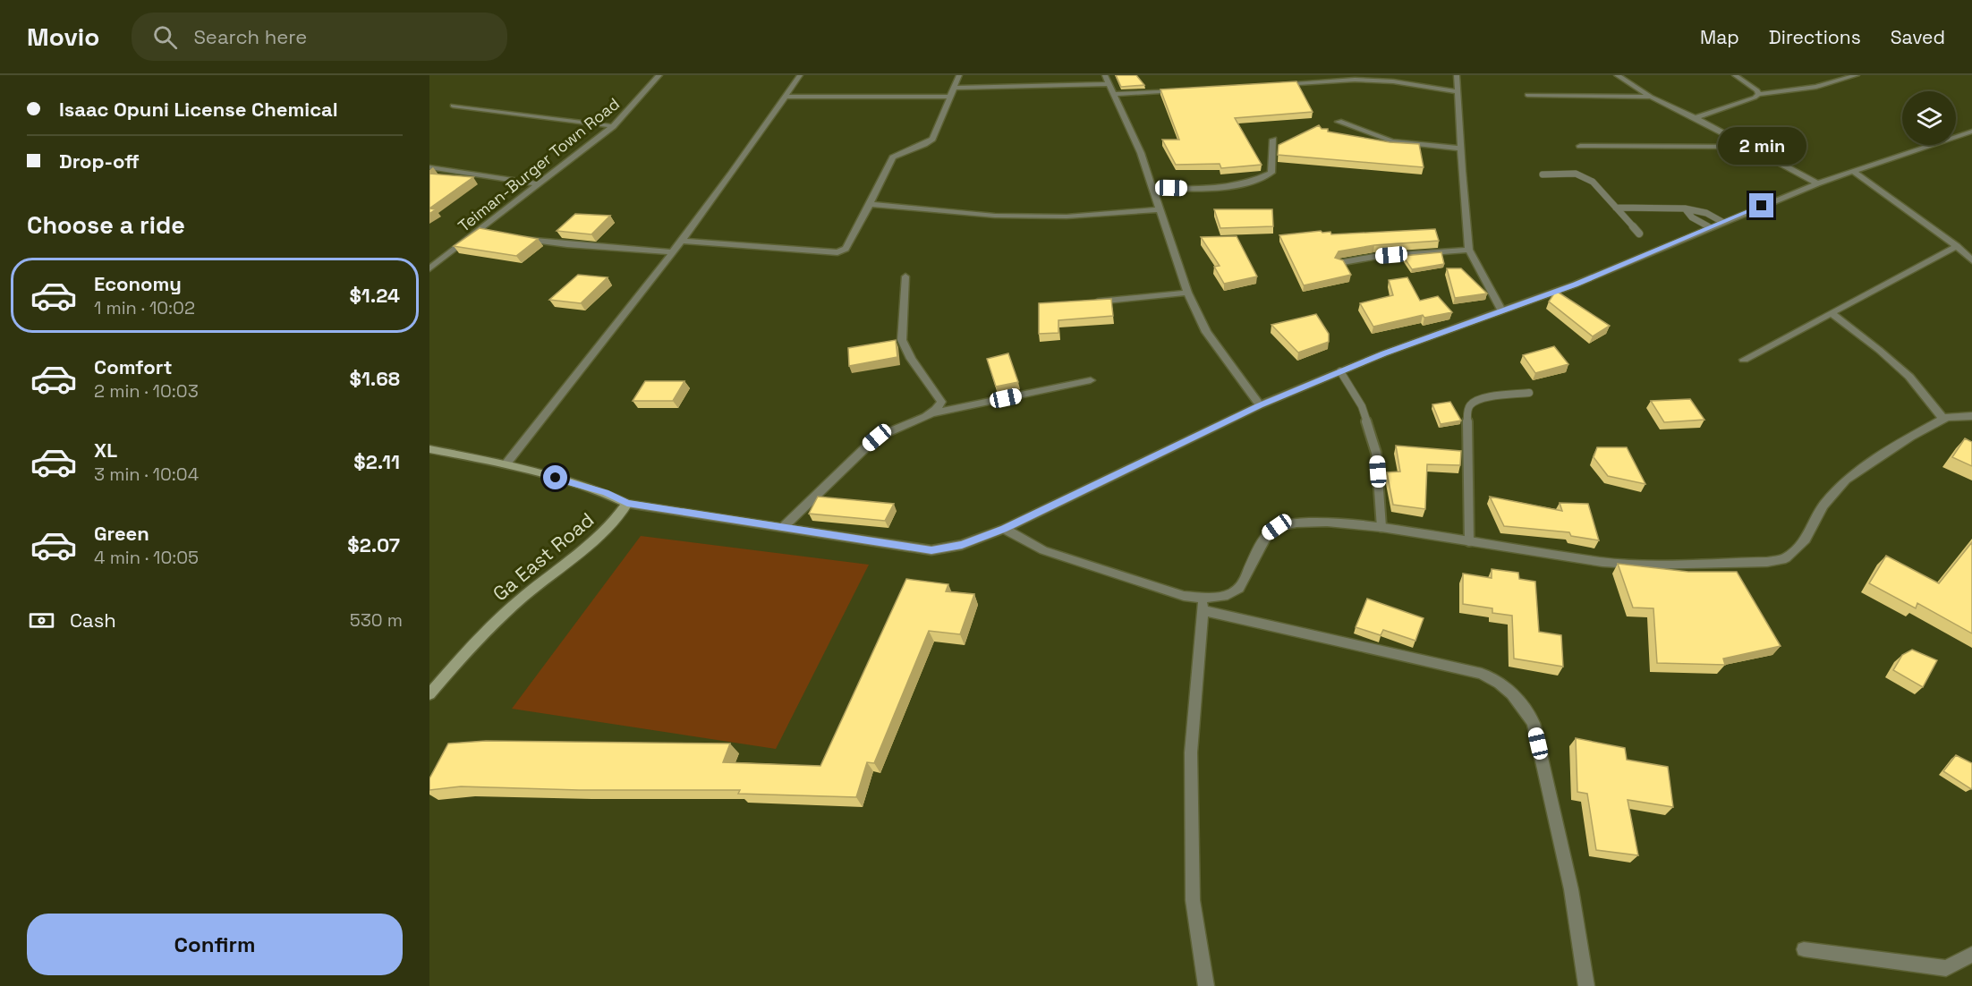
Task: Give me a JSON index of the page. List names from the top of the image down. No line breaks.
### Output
{"streets":{"street":["Teiman-Burger Town Road","Ga East Road"]},"page":{"header":"Movio","search":"Search here","nav":["Map","Directions","Saved"],"banner":["Isaac Opuni License Chemical","Drop-off"],"bubble":"2 min","heading":"Choose a ride","list":[{"name":"Economy","note":"1 min · 10:02","value":"$1.24"},{"name":"Comfort","note":"2 min · 10:03","value":"$1.68"},{"name":"XL","note":"3 min · 10:04","value":"$2.11"},{"name":"Green","note":"4 min · 10:05","value":"$2.07"}],"pay":["Cash","530 m"],"buttons":"Confirm"}}
